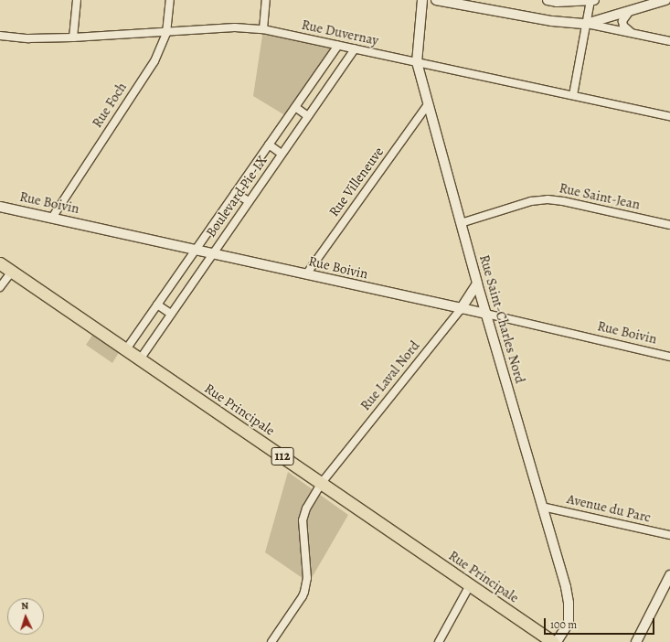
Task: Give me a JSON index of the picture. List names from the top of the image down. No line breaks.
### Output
{"streets":{"main road":["Rue Principale","112"],"street":["Rue Duvernay","Rue Foch","Rue Villeneuve","Boulevard Pie-IX","Rue Saint-Jean","Rue Boivin","Rue Saint-Charles Nord","Rue Laval Nord","Avenue du Parc"]},"crossings":[["Rue Duvernay","Rue Foch"],["Rue Duvernay","Boulevard Pie-IX"],["Rue Duvernay","Rue Saint-Charles Nord"],["Rue Foch","Rue Boivin"],["Rue Villeneuve","Rue Boivin"],["Rue Villeneuve","Rue Saint-Charles Nord"],["Boulevard Pie-IX","Rue Boivin"],["Boulevard Pie-IX","Rue Principale"],["Rue Saint-Jean","Rue Saint-Charles Nord"],["Rue Boivin","Rue Saint-Charles Nord"],["Rue Boivin","Rue Laval Nord"],["Rue Saint-Charles Nord","Rue Laval Nord"],["Rue Saint-Charles Nord","Avenue du Parc"],["Rue Laval Nord","Rue Principale"]],"scale_bar":"100 m","north":"top"}
